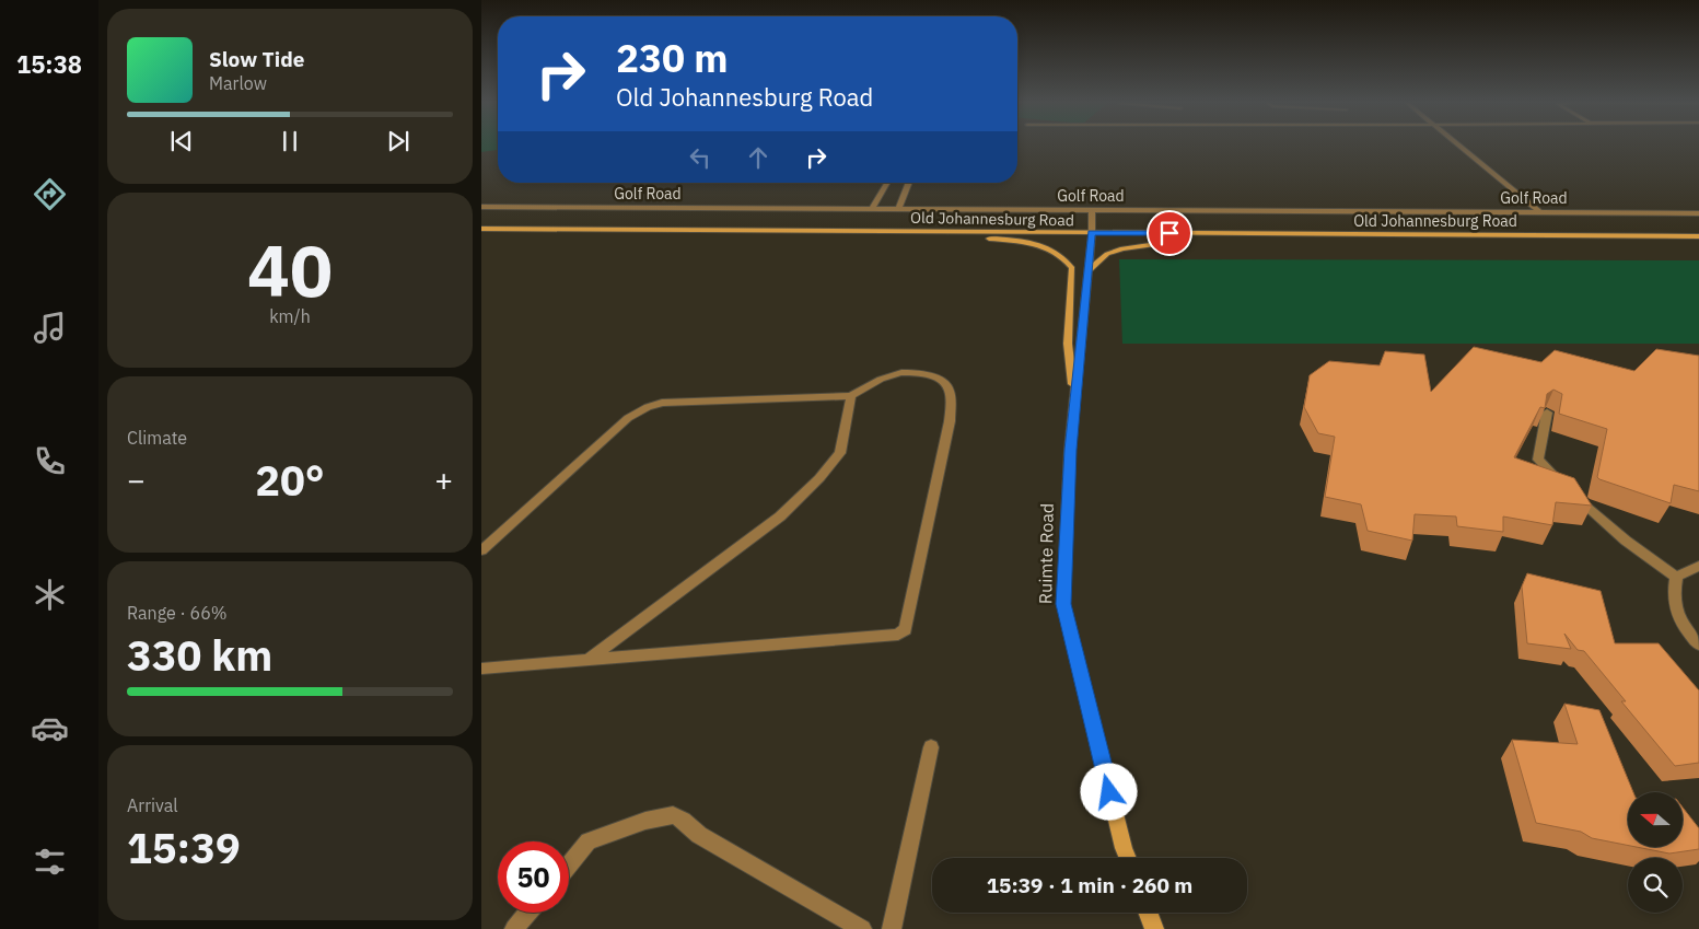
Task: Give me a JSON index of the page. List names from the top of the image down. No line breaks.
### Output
{"streets":{"main road":["Old Johannesburg Road","Ruimte Road"],"street":["Golf Road"]},"crossings":[["Old Johannesburg Road","Ruimte Road"]],"north":"left","page":{"tabs":"15:38","turn":["230 m","Old Johannesburg Road"],"song":["Slow Tide","Marlow"],"tile":[["40","km/h"],"Climate",["Range · 66%","330 km"],["Arrival","15:39"]],"heat":["−","20°","+"],"limit":"50","trip":"15:39 · 1 min · 260 m"}}
